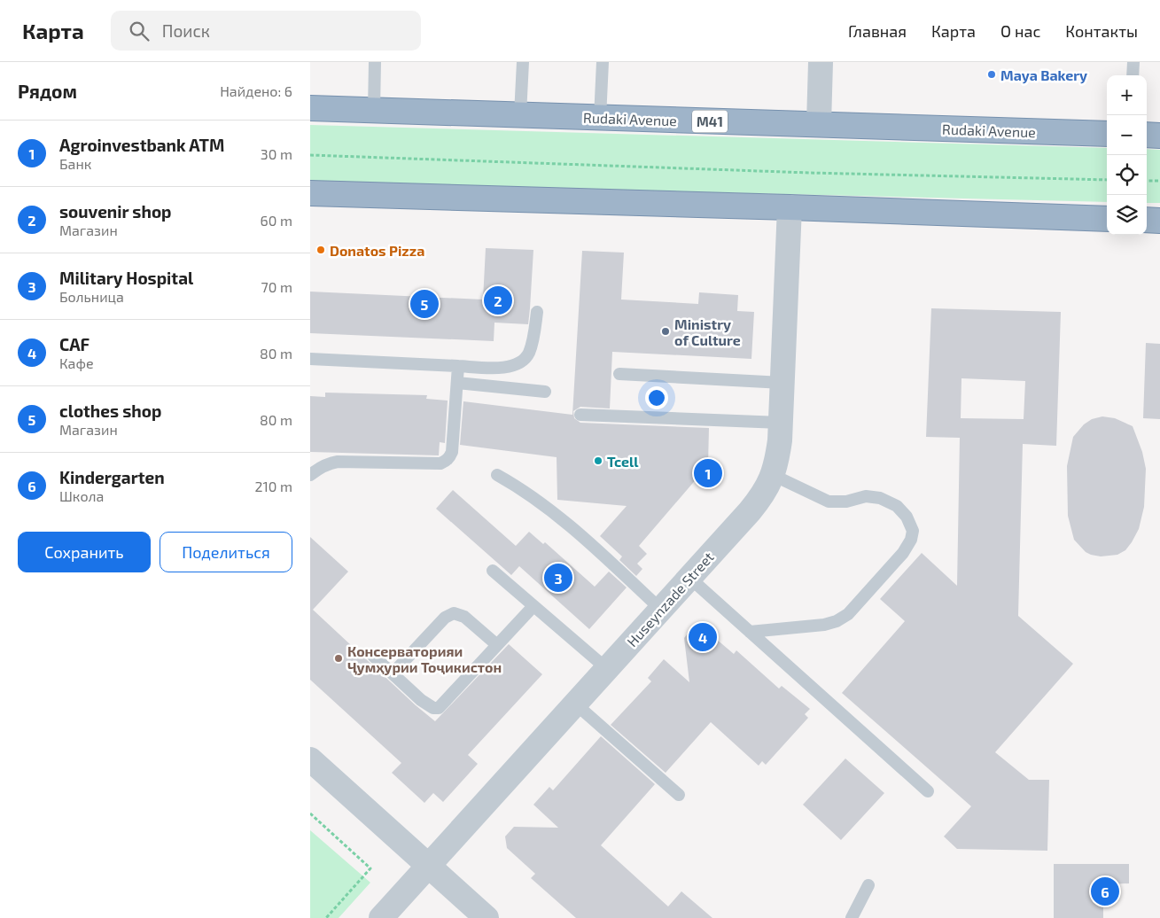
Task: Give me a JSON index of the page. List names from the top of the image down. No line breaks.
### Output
{"streets":{"highway":["Rudaki Avenue","M41"],"street":["Huseynzade Street"]},"places":["Maya Bakery","Donatos Pizza","Ministry of Culture","Tcell","Консерваторияи Ҷумҳурии Тоҷикистон"],"page":{"header":"Карта","search":"Поиск","nav":["Главная","Карта","О нас","Контакты"],"heading":["Рядом","Найдено: 6"],"map_buttons":["+","−"],"list":[{"mark":"1","name":"Agroinvestbank ATM","note":"Банк","value":"30 m"},{"mark":"2","name":"souvenir shop","note":"Магазин","value":"60 m"},{"mark":"3","name":"Military Hospital","note":"Больница","value":"70 m"},{"mark":"4","name":"CAF","note":"Кафе","value":"80 m"},{"mark":"5","name":"clothes shop","note":"Магазин","value":"80 m"},{"mark":"6","name":"Kindergarten","note":"Школа","value":"210 m"}],"pins":["2","5","1","3","4","6"],"buttons":["Сохранить","Поделиться"]}}
